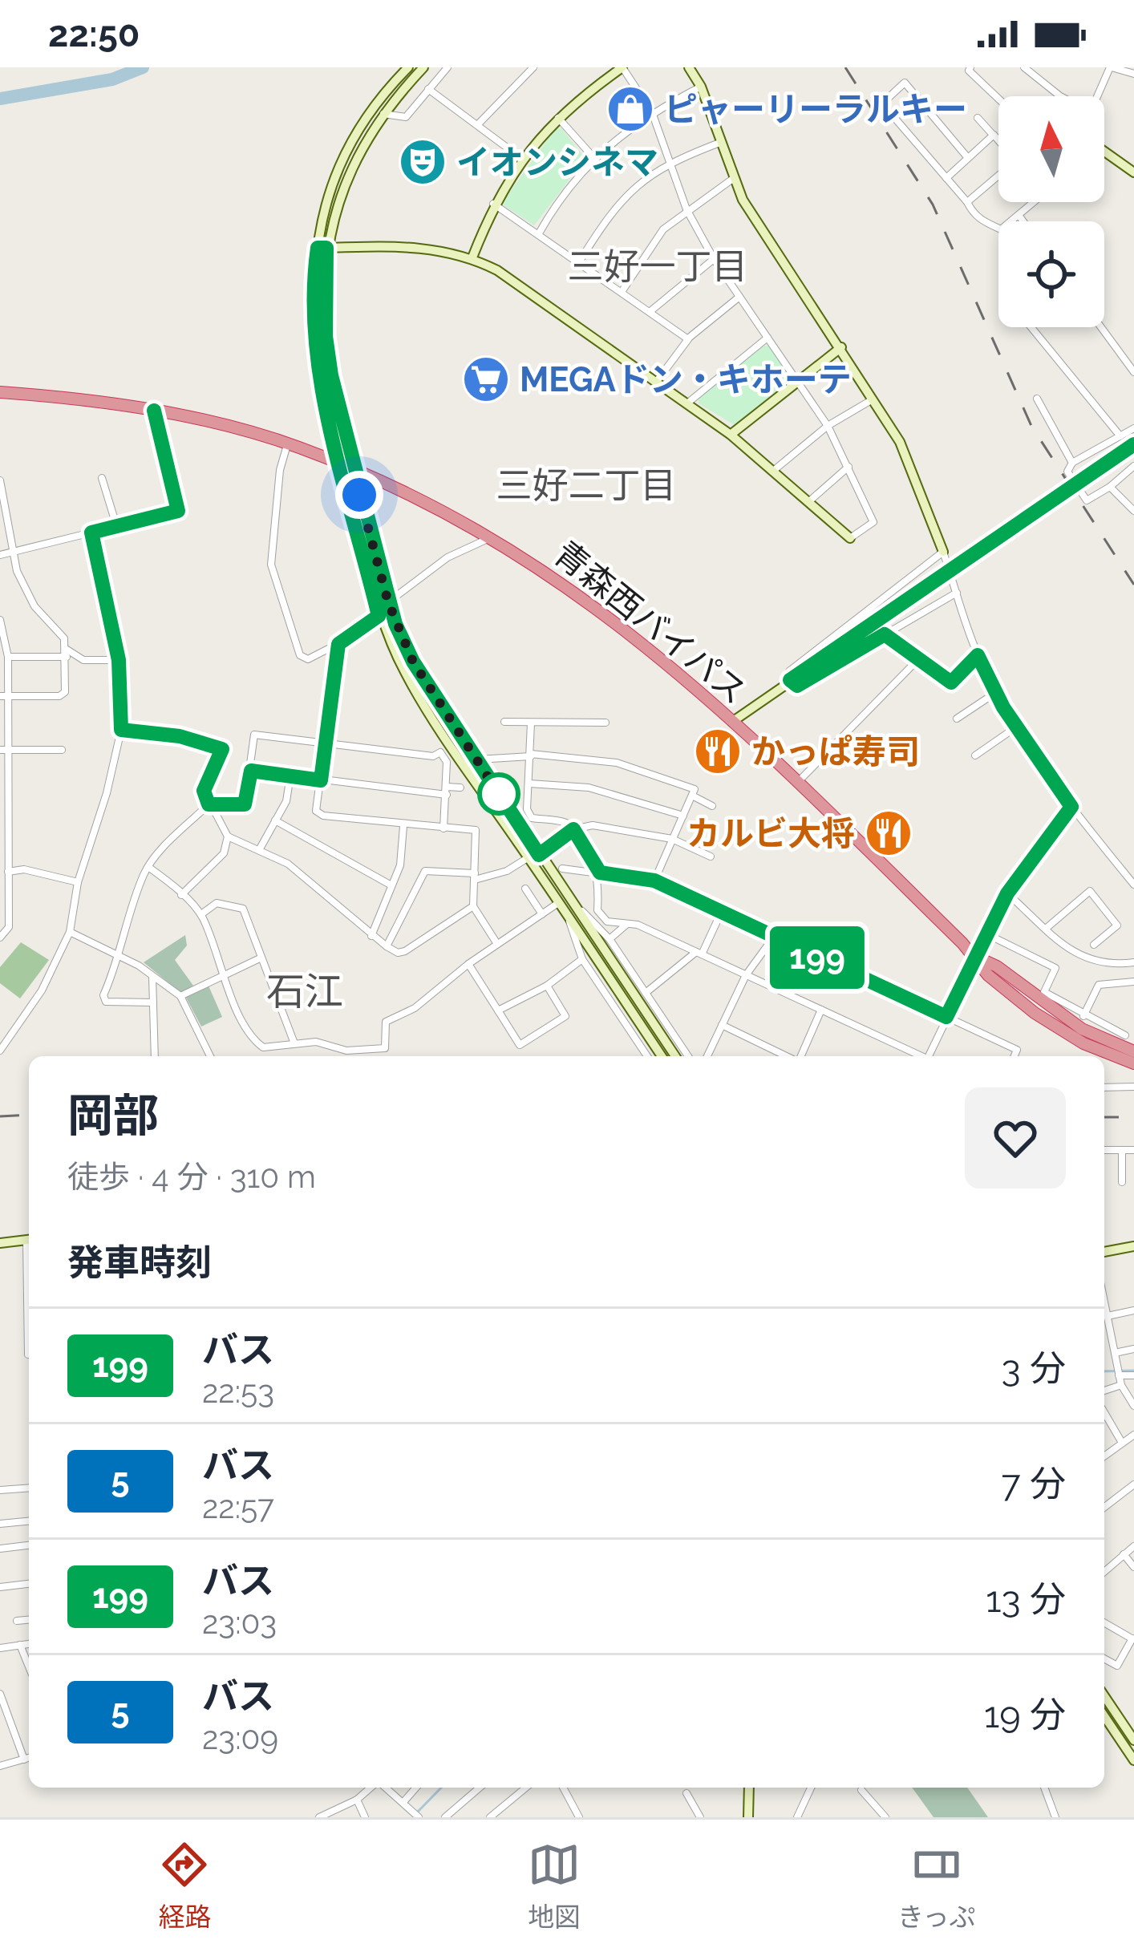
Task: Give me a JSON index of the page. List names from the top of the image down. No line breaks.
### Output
{"streets":{"highway":["青森西バイパス"]},"districts":["三好一丁目","三好二丁目","石江"],"places":{"shop":["ピャーリーラルキー"],"theatre":["イオンシネマ"],"supermarket":["MEGAドン・キホーテ"],"restaurant":["かっぱ寿司","カルビ大将"]},"lines":["bus line 199"],"north":"top","page":{"status":"22:50","on_map":"199","heading":[["岡部","徒歩 · 4 分 · 310 m"],"発車時刻"],"list":[{"mark":"199","name":"バス","note":"22:53","value":"3 分"},{"mark":"5","name":"バス","note":"22:57","value":"7 分"},{"mark":"199","name":"バス","note":"23:03","value":"13 分"},{"mark":"5","name":"バス","note":"23:09","value":"19 分"}],"tabs":["経路","地図","きっぷ"]}}
